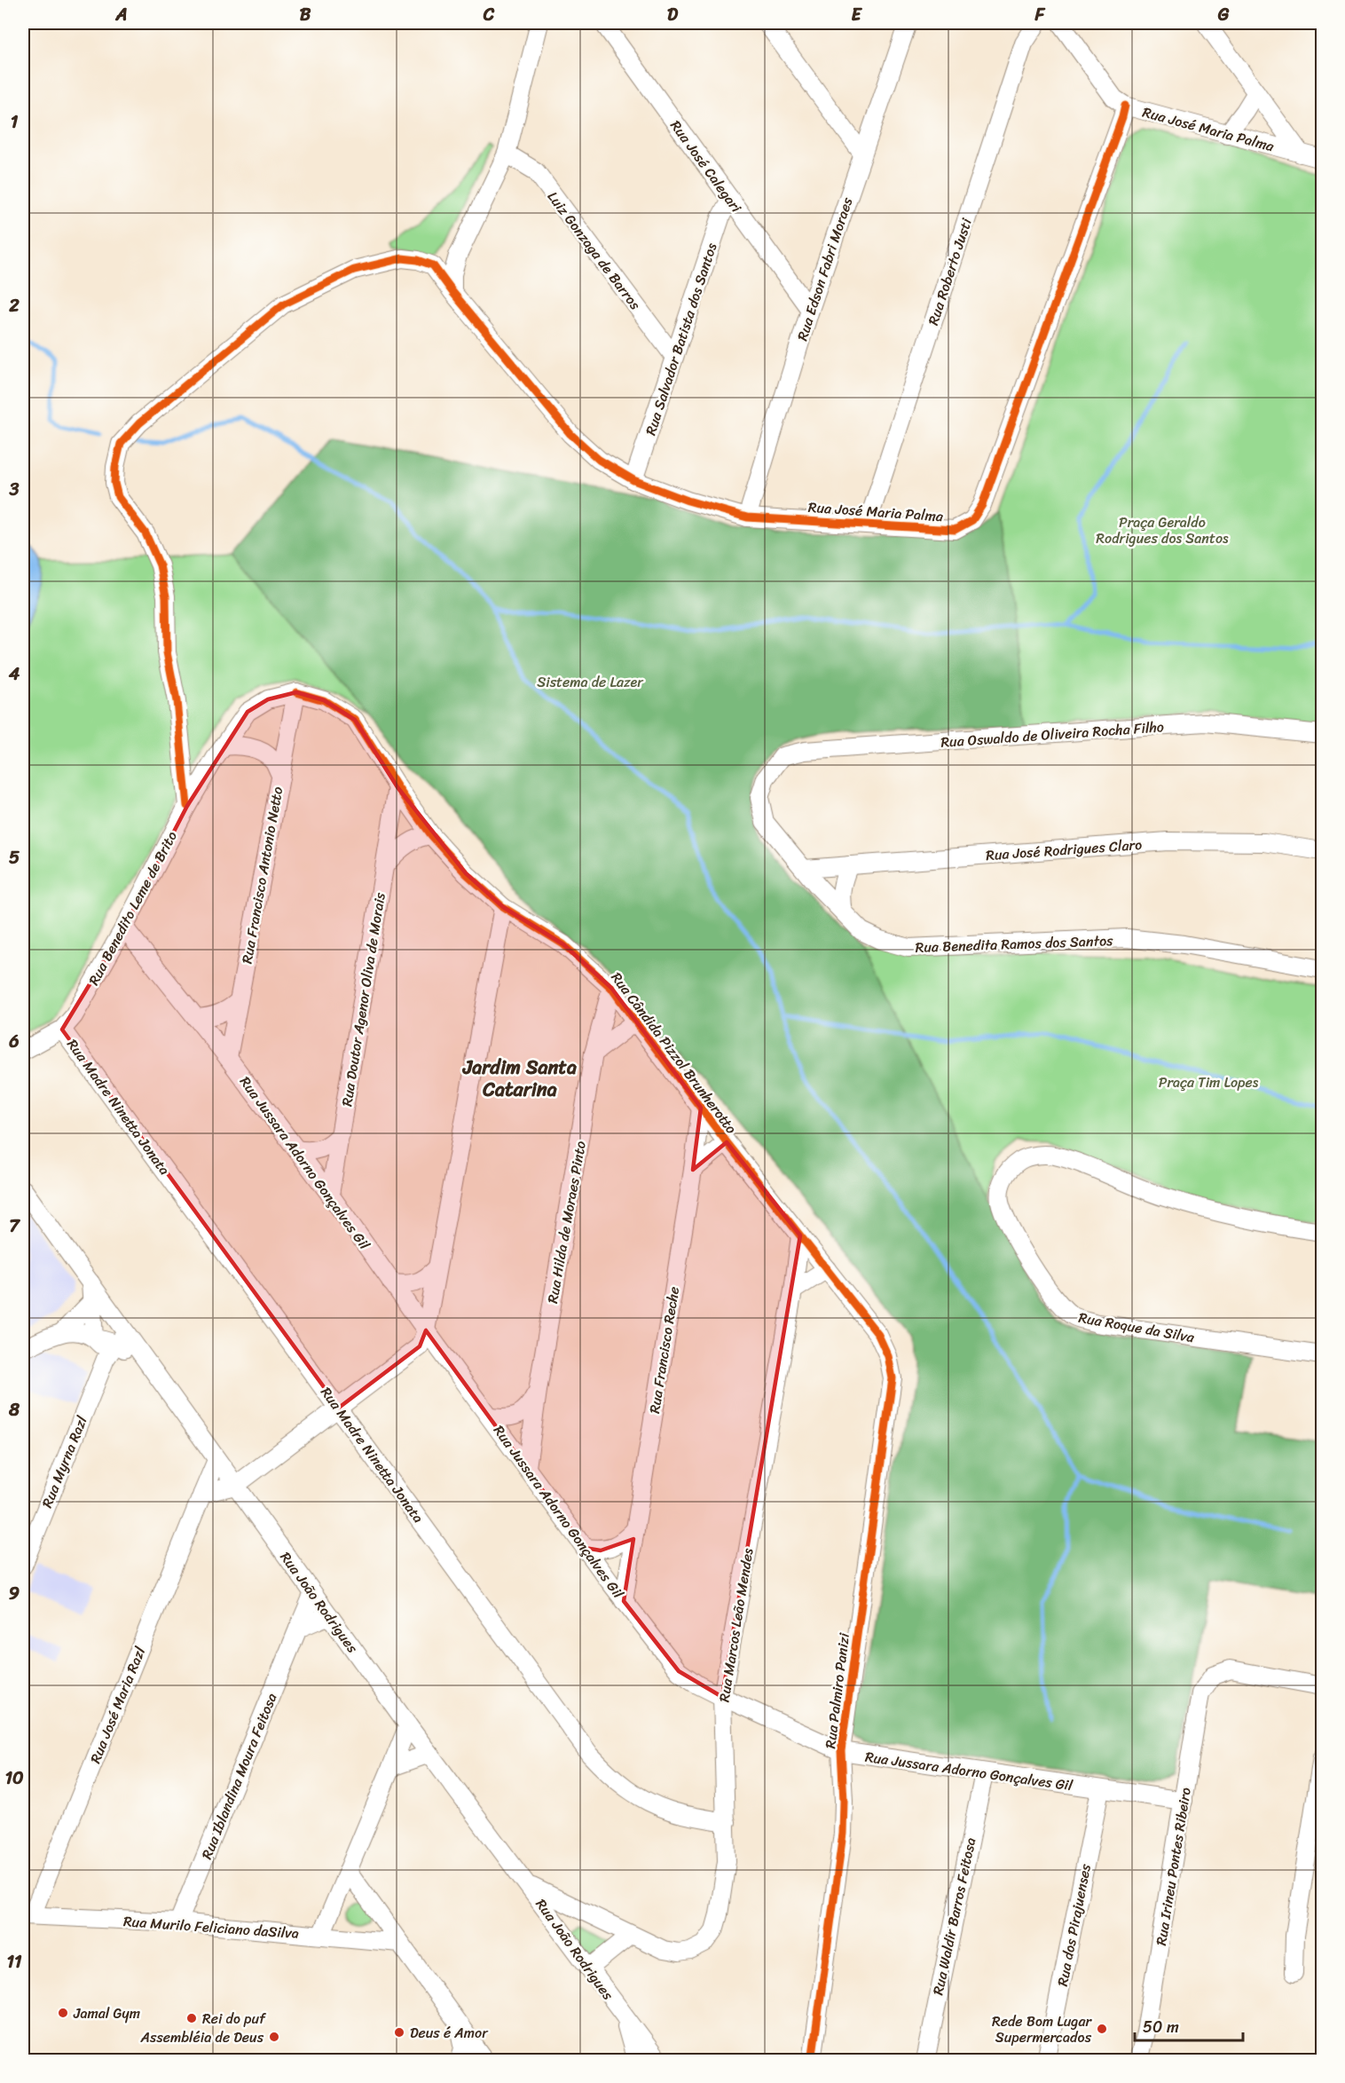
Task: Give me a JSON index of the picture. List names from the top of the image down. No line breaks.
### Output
{"streets":{"street":["Rua José Maria Palma","Rua José Calegari","Luiz Gonzaga de Barros","Rua Edson Fabri Moraes","Rua Roberto Justi","Rua Salvador Batista dos Santos","Rua Oswaldo de Oliveira Rocha Filho","Rua José Rodrigues Claro","Rua Francisco Antonio Netto","Rua Benedito Leme de Brito","Rua Benedita Ramos dos Santos","Rua Doutor Agenor Oliva de Morais","Rua Cândida Pizzol Brunherotto","Rua Madre Ninetta Jonata","Rua Jussara Adorno Gonçalves Gil","Rua Hilda de Moraes Pinto","Rua Roque da Silva","Rua Francisco Reche","Rua Myrna Razl","Rua João Rodrigues","Rua Marcos Leão Mendes","Rua Palmiro Panizi","Rua José Maria Razl","Rua Iblandina Moura Feitosa","Rua Irineu Pontes Ribeiro","Rua Waldir Barros Feitosa","Rua dos Pirajuenses","Rua Murilo Feliciano daSilva"]},"crossings":[["Rua José Maria Palma","Rua Edson Fabri Moraes"],["Rua José Maria Palma","Rua Roberto Justi"],["Rua José Maria Palma","Rua Salvador Batista dos Santos"],["Rua José Maria Palma","Rua Benedito Leme de Brito"],["Rua José Calegari","Rua Edson Fabri Moraes"],["Rua José Calegari","Rua Salvador Batista dos Santos"],["Luiz Gonzaga de Barros","Rua Salvador Batista dos Santos"],["Rua Oswaldo de Oliveira Rocha Filho","Rua Benedita Ramos dos Santos"],["Rua José Rodrigues Claro","Rua Benedita Ramos dos Santos"],["Rua Francisco Antonio Netto","Rua Benedito Leme de Brito"],["Rua Francisco Antonio Netto","Rua Cândida Pizzol Brunherotto"],["Rua Francisco Antonio Netto","Rua Jussara Adorno Gonçalves Gil"],["Rua Benedito Leme de Brito","Rua Cândida Pizzol Brunherotto"],["Rua Benedito Leme de Brito","Rua Madre Ninetta Jonata"],["Rua Benedito Leme de Brito","Rua Jussara Adorno Gonçalves Gil"],["Rua Doutor Agenor Oliva de Morais","Rua Cândida Pizzol Brunherotto"],["Rua Doutor Agenor Oliva de Morais","Rua Jussara Adorno Gonçalves Gil"],["Rua Cândida Pizzol Brunherotto","Rua Hilda de Moraes Pinto"],["Rua Cândida Pizzol Brunherotto","Rua Francisco Reche"],["Rua Cândida Pizzol Brunherotto","Rua Marcos Leão Mendes"],["Rua Cândida Pizzol Brunherotto","Rua Palmiro Panizi"],["Rua Madre Ninetta Jonata","Rua Marcos Leão Mendes"],["Rua Jussara Adorno Gonçalves Gil","Rua Hilda de Moraes Pinto"],["Rua Jussara Adorno Gonçalves Gil","Rua Francisco Reche"],["Rua Jussara Adorno Gonçalves Gil","Rua Marcos Leão Mendes"],["Rua Jussara Adorno Gonçalves Gil","Rua Palmiro Panizi"],["Rua Jussara Adorno Gonçalves Gil","Rua Irineu Pontes Ribeiro"],["Rua Jussara Adorno Gonçalves Gil","Rua Waldir Barros Feitosa"],["Rua Jussara Adorno Gonçalves Gil","Rua dos Pirajuenses"],["Rua Myrna Razl","Rua João Rodrigues"],["Rua João Rodrigues","Rua Marcos Leão Mendes"],["Rua João Rodrigues","Rua José Maria Razl"],["Rua João Rodrigues","Rua Iblandina Moura Feitosa"],["Rua José Maria Razl","Rua Murilo Feliciano daSilva"],["Rua Iblandina Moura Feitosa","Rua Murilo Feliciano daSilva"]],"districts":["Jardim Santa Catarina"],"parks":["Praça Geraldo Rodrigues dos Santos","Sistema de Lazer","Praça Tim Lopes"],"places":["Jamal Gym","Rei do puf","Rede Bom Lugar Supermercados","Deus é Amor","Assembléia de Deus"],"scale_bar":"50 m","grid":{"columns":["A","B","C","D","E","F","G"],"rows":["1","2","3","4","5","6","7","8","9","10","11"]}}
